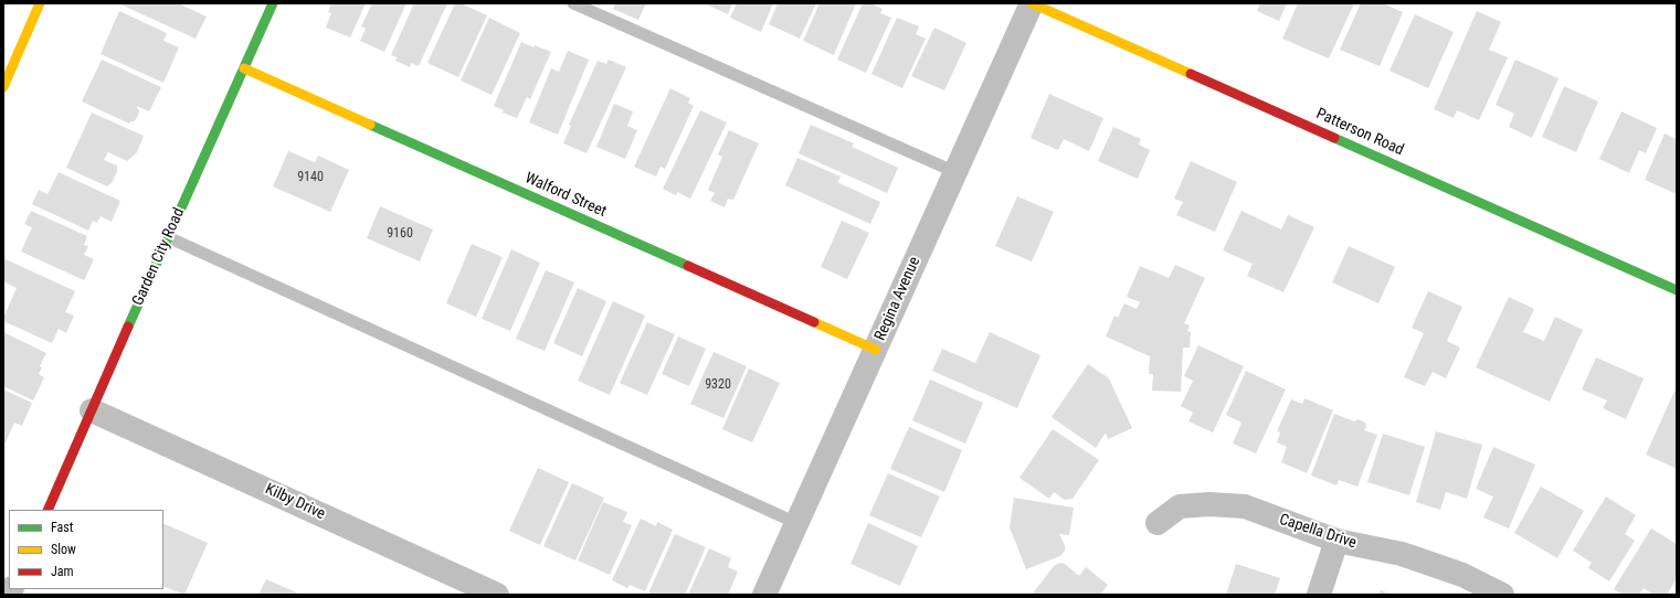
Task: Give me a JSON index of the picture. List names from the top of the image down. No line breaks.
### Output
{"streets":{"street":["Patterson Road","Walford Street","Garden City Road","Regina Avenue","Kilby Drive","Capella Drive"]},"crossings":[["Patterson Road","Regina Avenue"],["Walford Street","Garden City Road"],["Walford Street","Regina Avenue"],["Garden City Road","Kilby Drive"]],"house_numbers":["9140","9160","9320"],"legend":["Fast","Slow","Jam"]}
